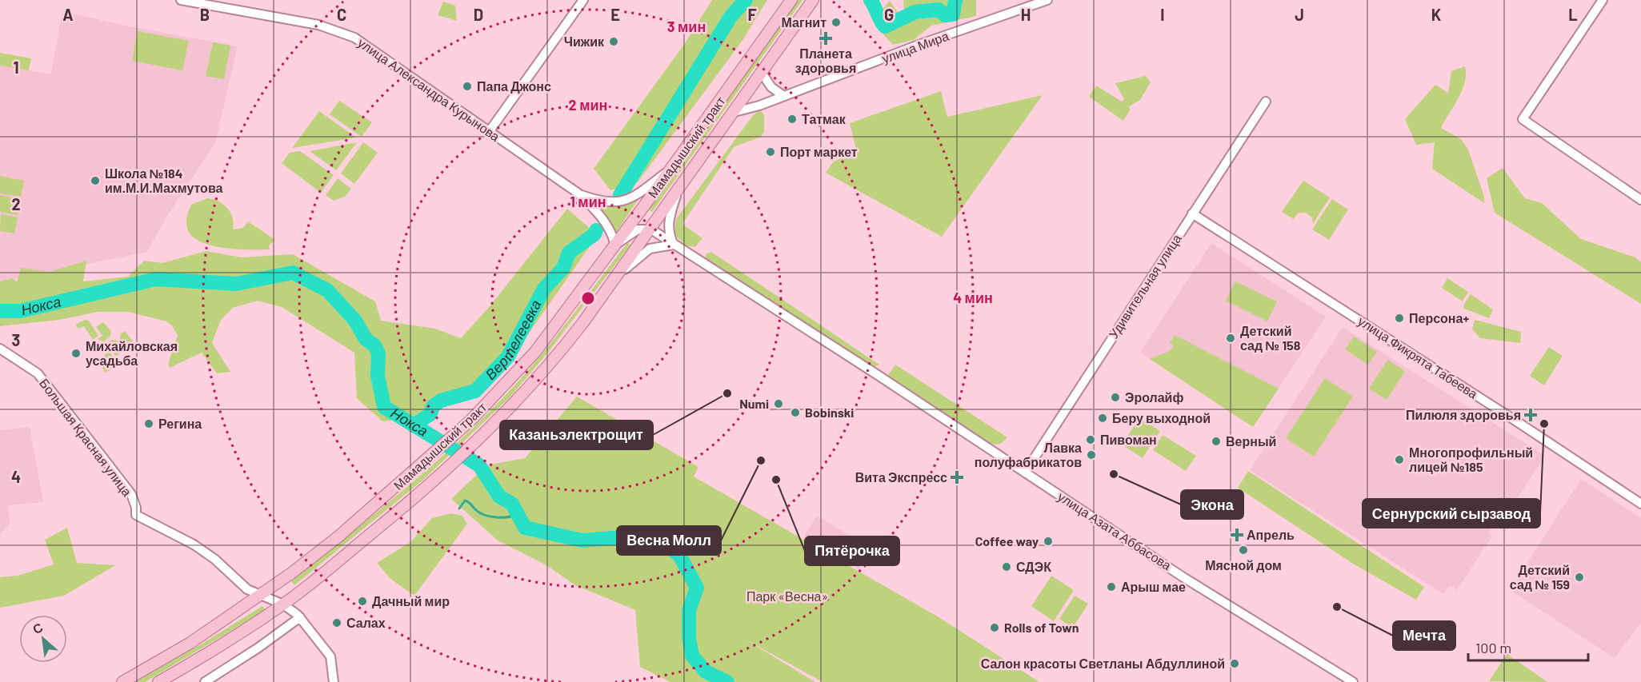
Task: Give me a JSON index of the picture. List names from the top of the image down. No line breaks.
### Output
{"streets":{"main road":["Мамадышский тракт"],"street":["улица Мира","улица Александра Курынова","Удивительная улица","улица Фикрята Табеева","Большая Красная улица","улица Азата Аббасова"]},"crossings":[["улица Мира","Мамадышский тракт"],["улица Александра Курынова","Мамадышский тракт"],["Мамадышский тракт","Большая Красная улица"],["Мамадышский тракт","улица Азата Аббасова"],["Удивительная улица","улица Фикрята Табеева"],["Удивительная улица","улица Азата Аббасова"]],"water":["Нокса","Вертелеевка"],"parks":["Парк «Весна»"],"places":{"other":["Магнит","Чижик","Папа Джонс","Татмак","Порт маркет","Школа №184 им.М.И.Махмутова","Персона+","Детский сад № 158","Михайловская усадьба","Казаньэлектрощит","Эролайф","Numi","Bobinski","Беру выходной","Регина","Сернурский сырзавод","Пивоман","Верный","Лавка полуфабрикатов","Многопрофильный лицей №185","Весна Молл","Экона","Пятёрочка","Coffee way","Мясной дом","СДЭК","Детский сад № 159","Арыш мае","Дачный мир","Мечта","Салах","Rolls of Town","Салон красоты Светланы Абдуллиной"],"health":["Планета здоровья","Пилюля здоровья","Вита Экспресс","Апрель"]},"scale_bar":"100 m","north":"top left","grid":{"columns":["A","B","C","D","E","F","G","H","I","J","K","L"],"rows":["1","2","3","4"]},"rings":["3 мин","2 мин","1 мин","4 мин"]}
